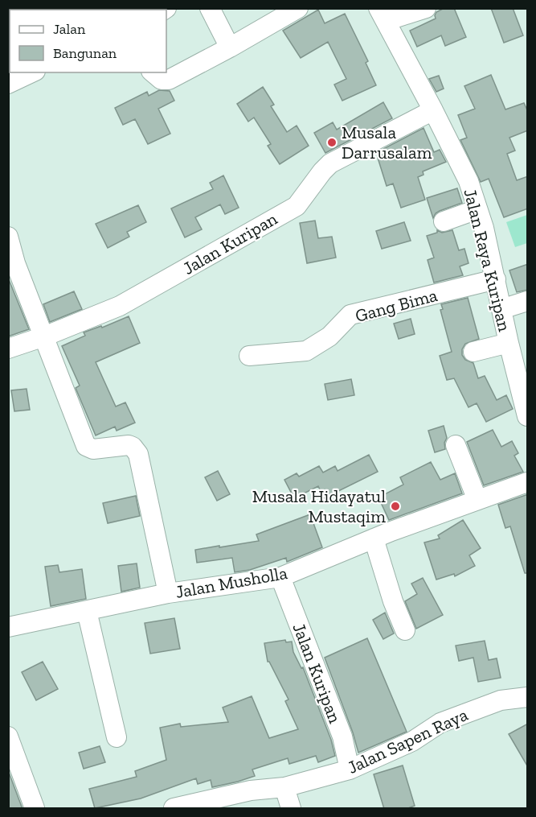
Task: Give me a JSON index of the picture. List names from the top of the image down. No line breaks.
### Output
{"streets":{"street":["Jalan Kuripan","Jalan Raya Kuripan","Gang Bima","Jalan Musholla","Jalan Sapen Raya"]},"crossings":[["Jalan Kuripan","Jalan Raya Kuripan"],["Jalan Kuripan","Jalan Musholla"],["Jalan Kuripan","Jalan Sapen Raya"],["Jalan Raya Kuripan","Gang Bima"]],"places":["Musala Darrusalam","Musala Hidayatul Mustaqim"],"legend":["Jalan","Bangunan"]}
